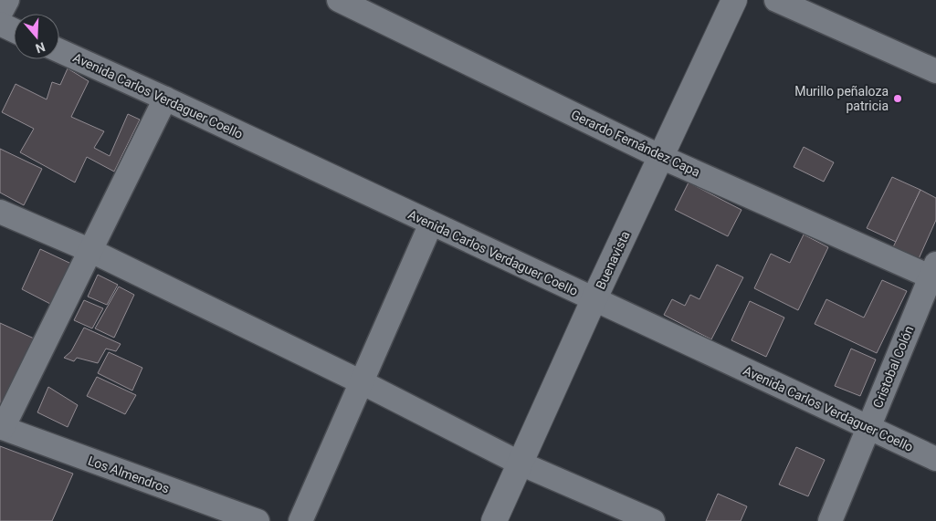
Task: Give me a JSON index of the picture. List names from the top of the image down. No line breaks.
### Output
{"streets":{"street":["Avenida Carlos Verdaguer Coello","Gerardo Fernández Capa","Buenavista","Cristobal Colón","Los Almendros"]},"crossings":[["Avenida Carlos Verdaguer Coello","Buenavista"],["Avenida Carlos Verdaguer Coello","Cristobal Colón"],["Gerardo Fernández Capa","Buenavista"],["Gerardo Fernández Capa","Cristobal Colón"]],"places":["Murillo peñaloza patricia"],"north":"bottom"}
